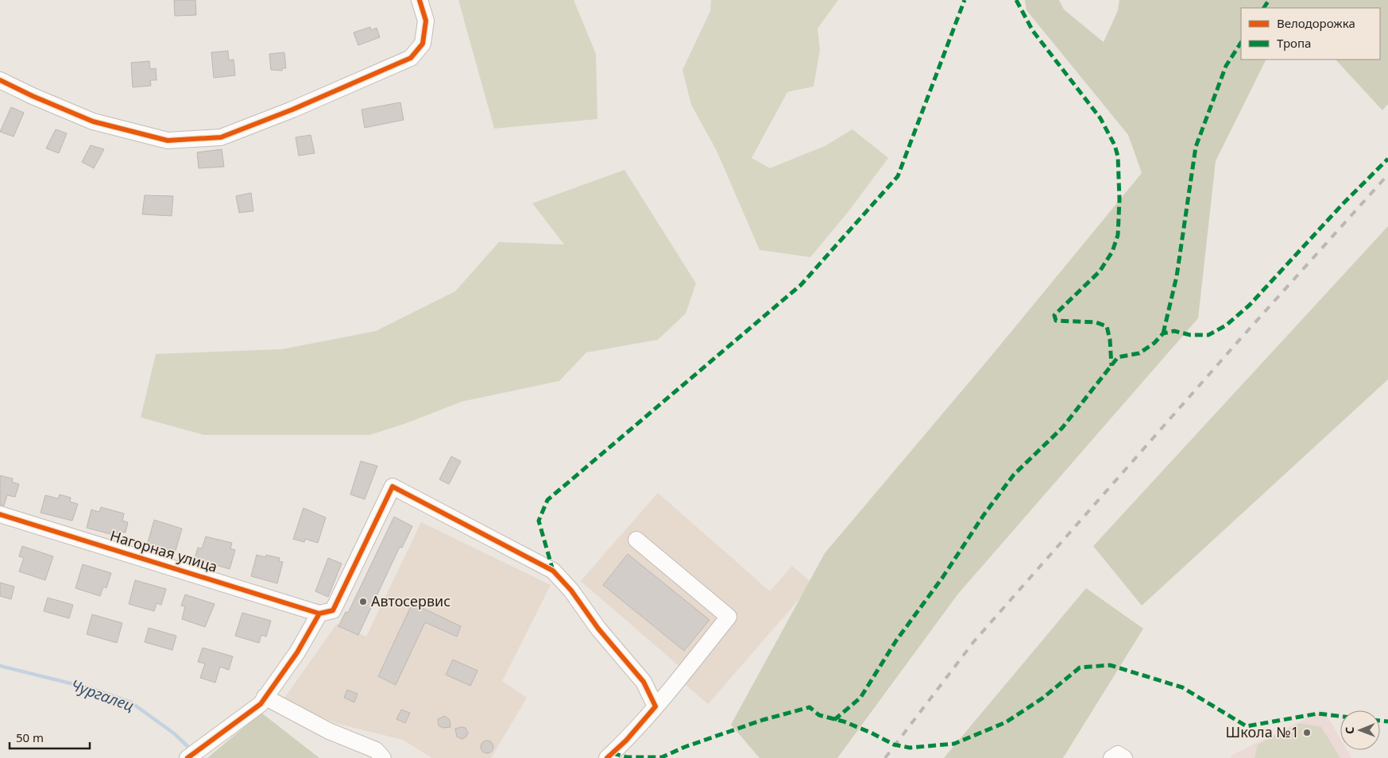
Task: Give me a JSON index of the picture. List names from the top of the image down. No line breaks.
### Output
{"streets":{"street":["Нагорная улица"]},"water":["Чургалец"],"places":["Автосервис","Школа №1"],"legend":["Велодорожка","Тропа"],"scale_bar":"50 m","north":"left"}
